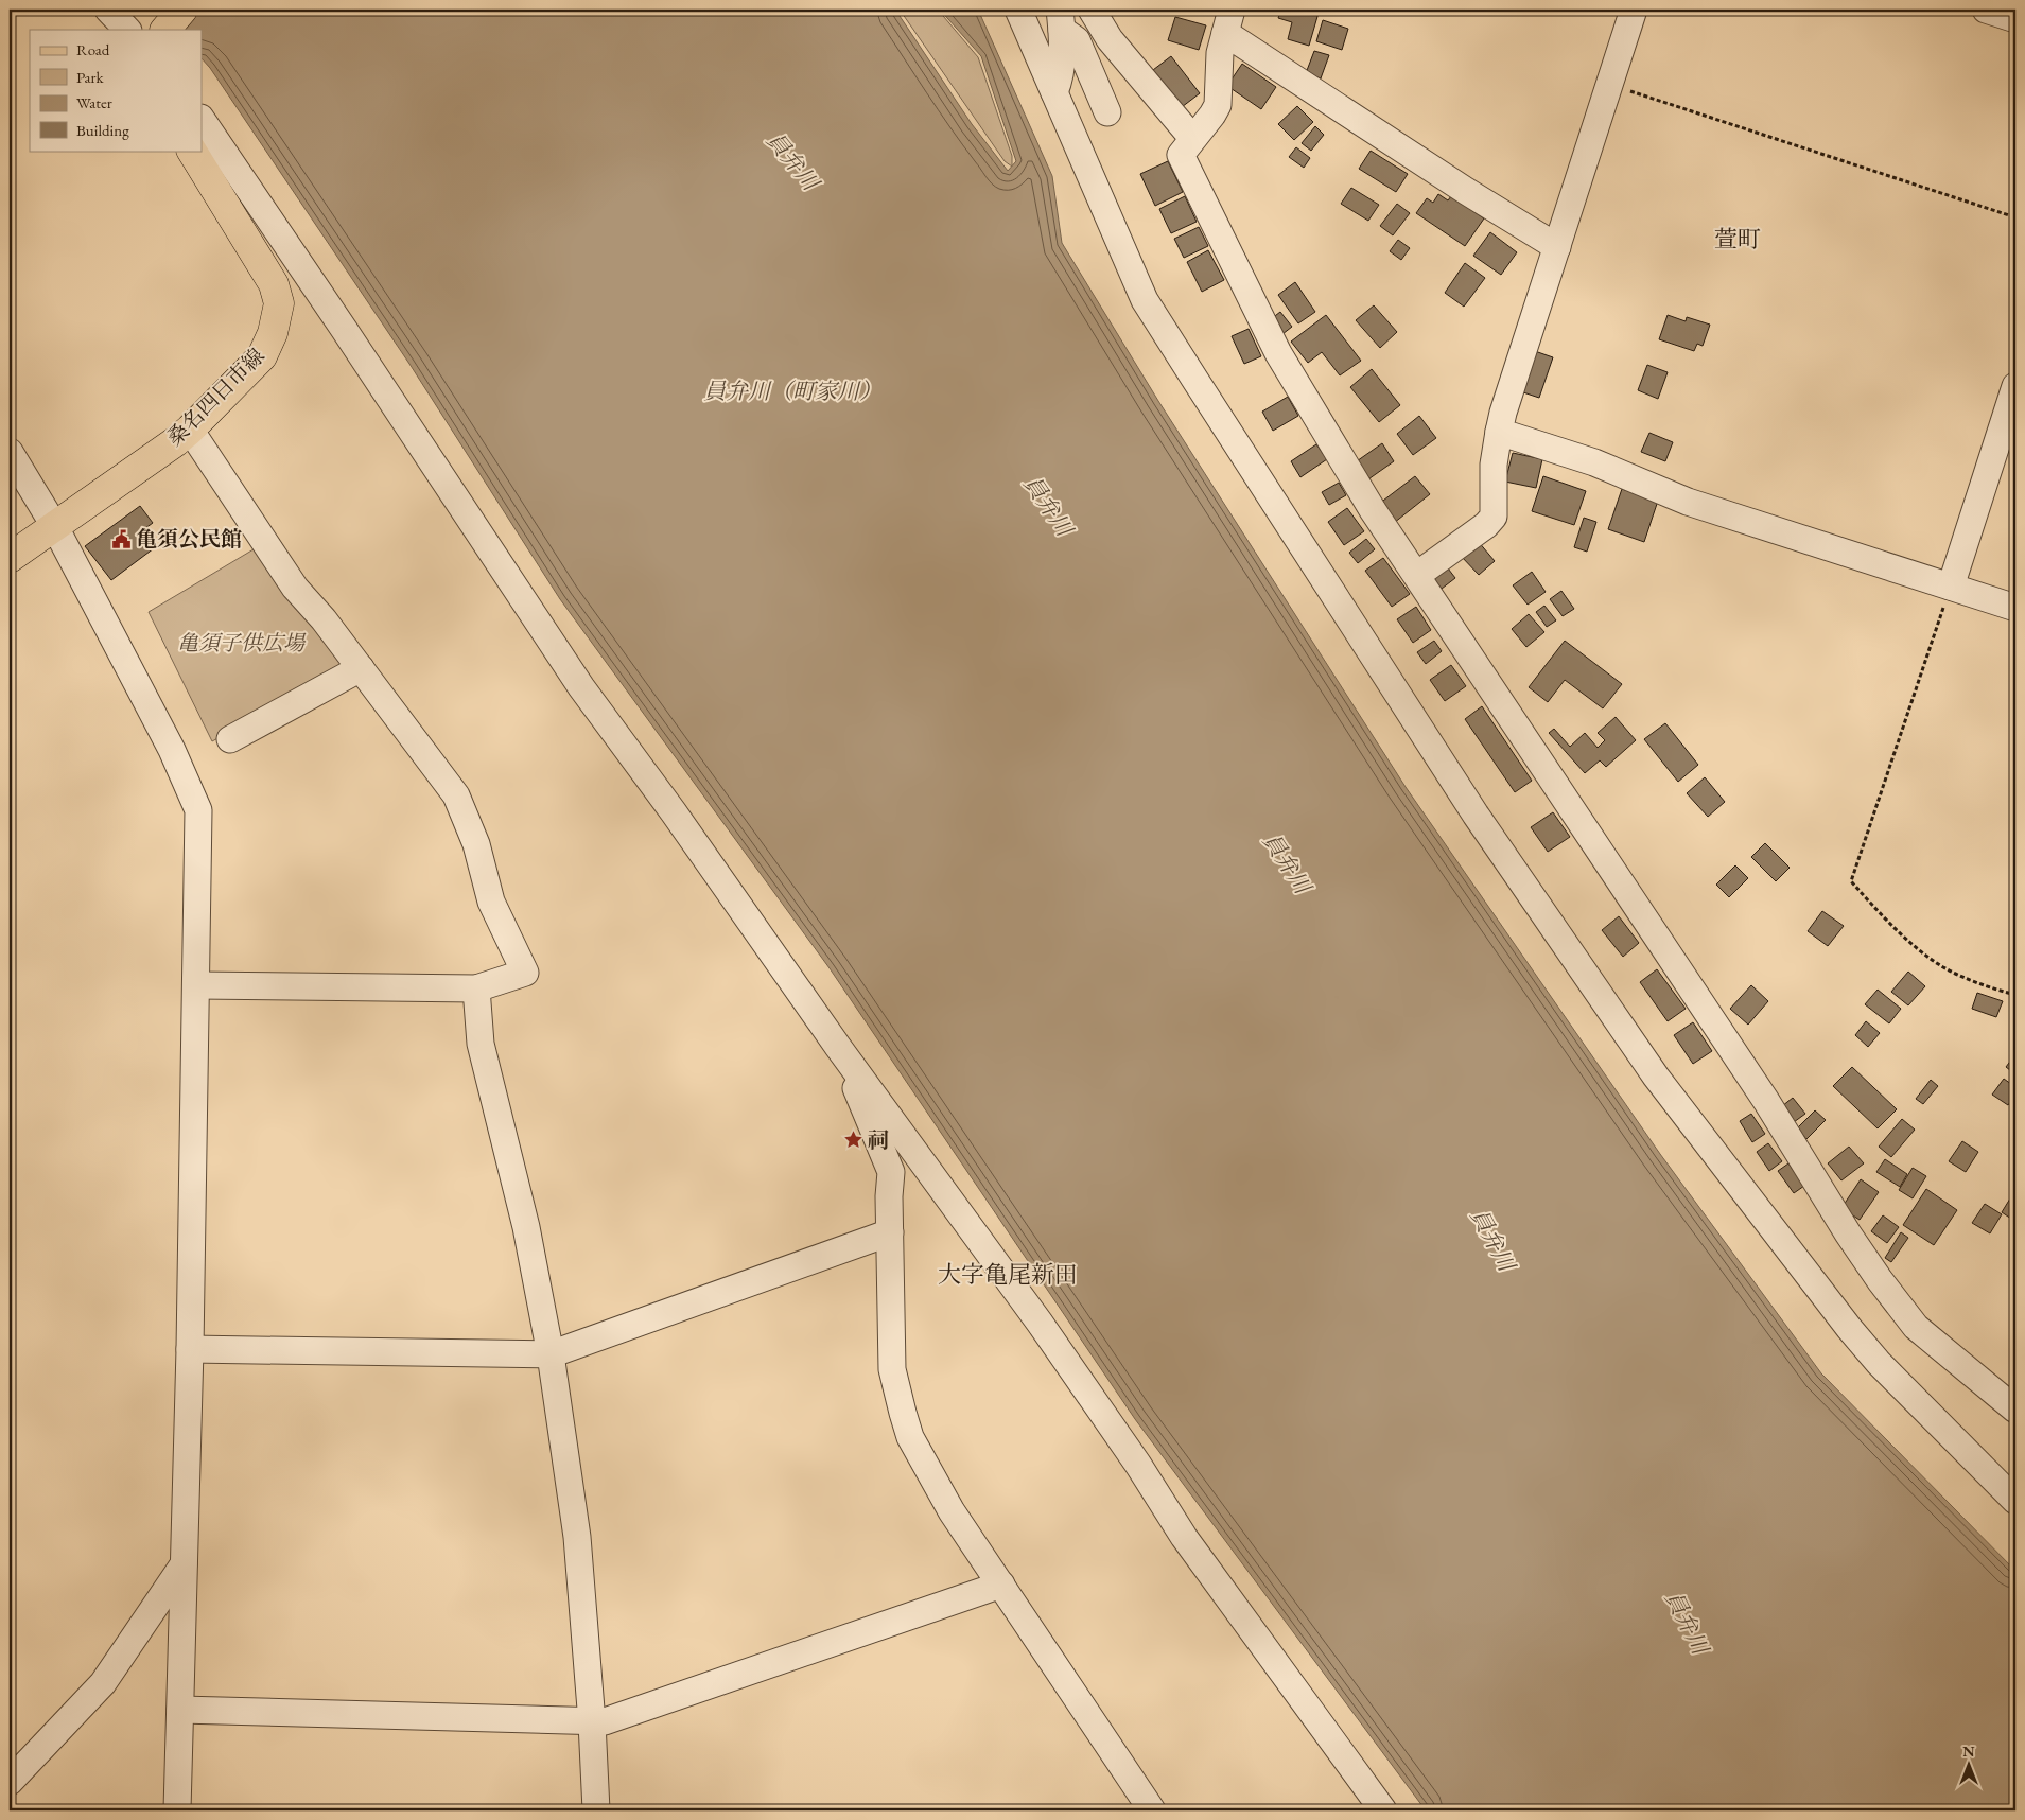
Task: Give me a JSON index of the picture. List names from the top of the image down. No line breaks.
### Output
{"streets":{"main road":["桑名四日市線"]},"districts":["萱町","大字亀尾新田"],"water":["員弁川","員弁川（町家川）"],"parks":["亀須子供広場"],"places":{"public building":["亀須公民館"],"place":["祠"]},"legend":["Road","Park","Water","Building"],"north":"top"}
